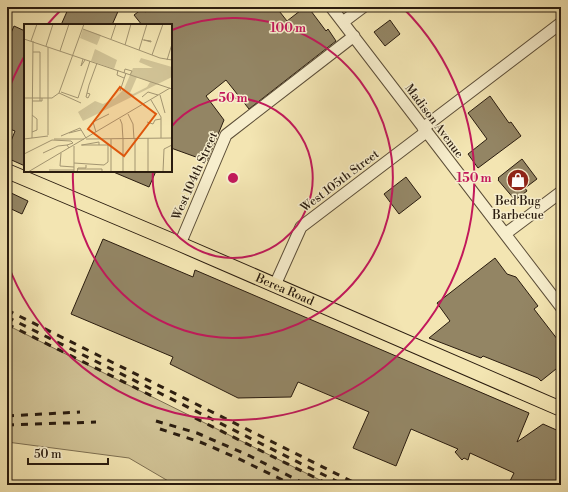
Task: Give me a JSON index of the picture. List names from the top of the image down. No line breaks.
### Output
{"streets":{"main road":["Berea Road"],"street":["Madison Avenue","West 104th Street","West 105th Street"]},"crossings":[["Madison Avenue","West 104th Street"],["Madison Avenue","West 105th Street"],["West 104th Street","Berea Road"],["West 105th Street","Berea Road"]],"places":{"shop":["Bed Bug Barbecue"]},"scale_bar":"50 m","rings":["100 m","50 m","150 m"]}
